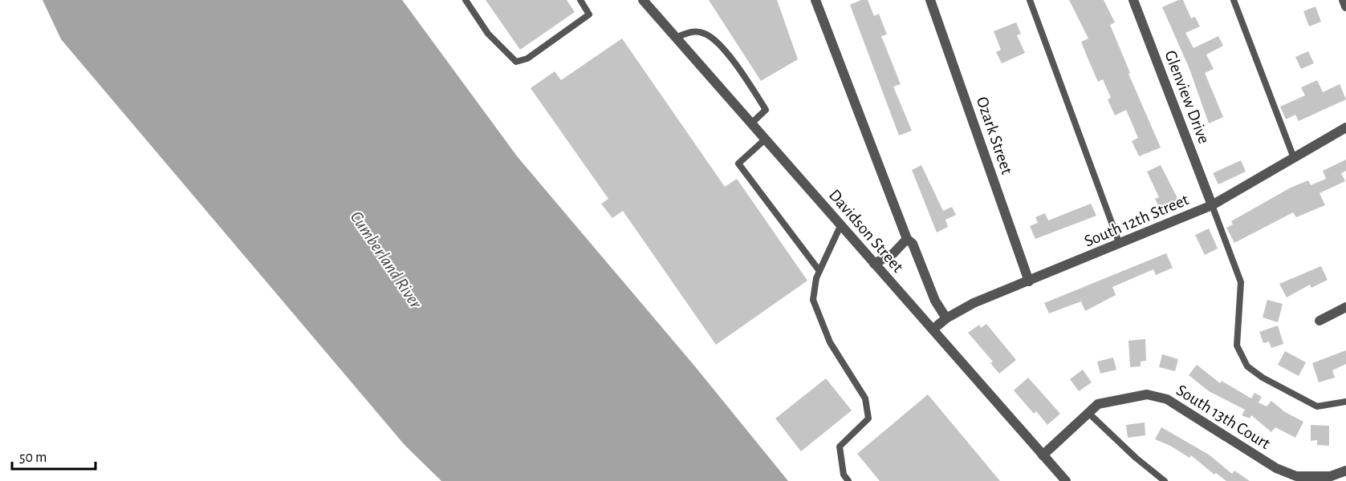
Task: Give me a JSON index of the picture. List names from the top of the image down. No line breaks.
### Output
{"streets":{"street":["Glenview Drive","Ozark Street","South 12th Street","Davidson Street","South 13th Court"]},"crossings":[["Glenview Drive","South 12th Street"],["Ozark Street","South 12th Street"],["South 12th Street","Davidson Street"],["Davidson Street","South 13th Court"]],"water":["Cumberland River"],"scale_bar":"50 m"}
